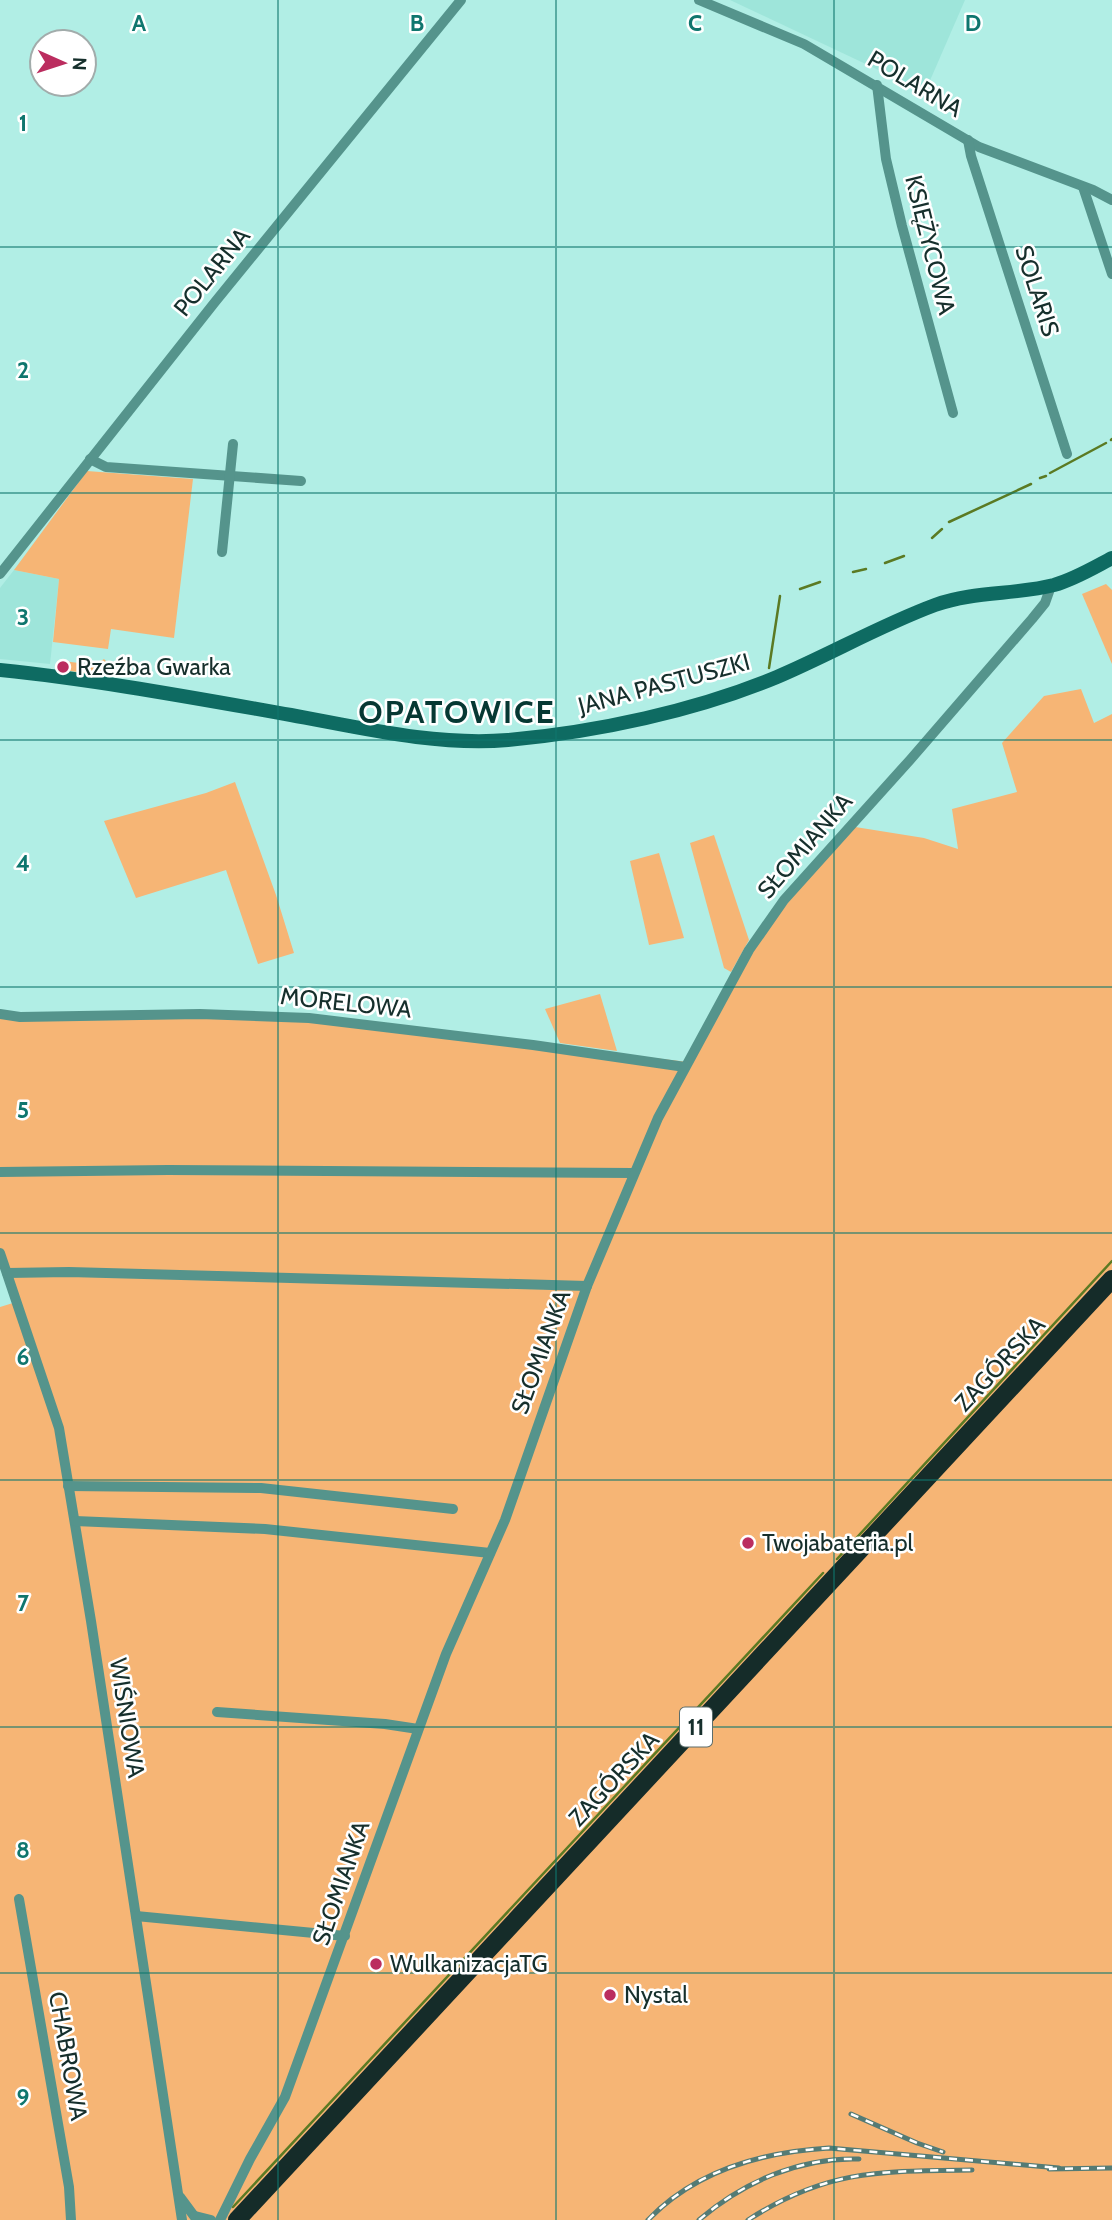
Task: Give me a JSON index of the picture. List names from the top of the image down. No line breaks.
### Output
{"streets":{"highway":["ZAGÓRSKA","11"],"street":["POLARNA","KSIĘŻYCOWA","SOLARIS","JANA PASTUSZKI","SŁOMIANKA","MORELOWA","WIŚNIOWA","CHABROWA"]},"crossings":[["POLARNA","KSIĘŻYCOWA"],["POLARNA","SOLARIS"],["JANA PASTUSZKI","SŁOMIANKA"],["SŁOMIANKA","MORELOWA"]],"districts":["OPATOWICE"],"places":["Rzeźba Gwarka","Twojabateria.pl","WulkanizacjaTG","Nystal"],"north":"right","grid":{"columns":["A","B","C","D"],"rows":["1","2","3","4","5","6","7","8","9"]}}
